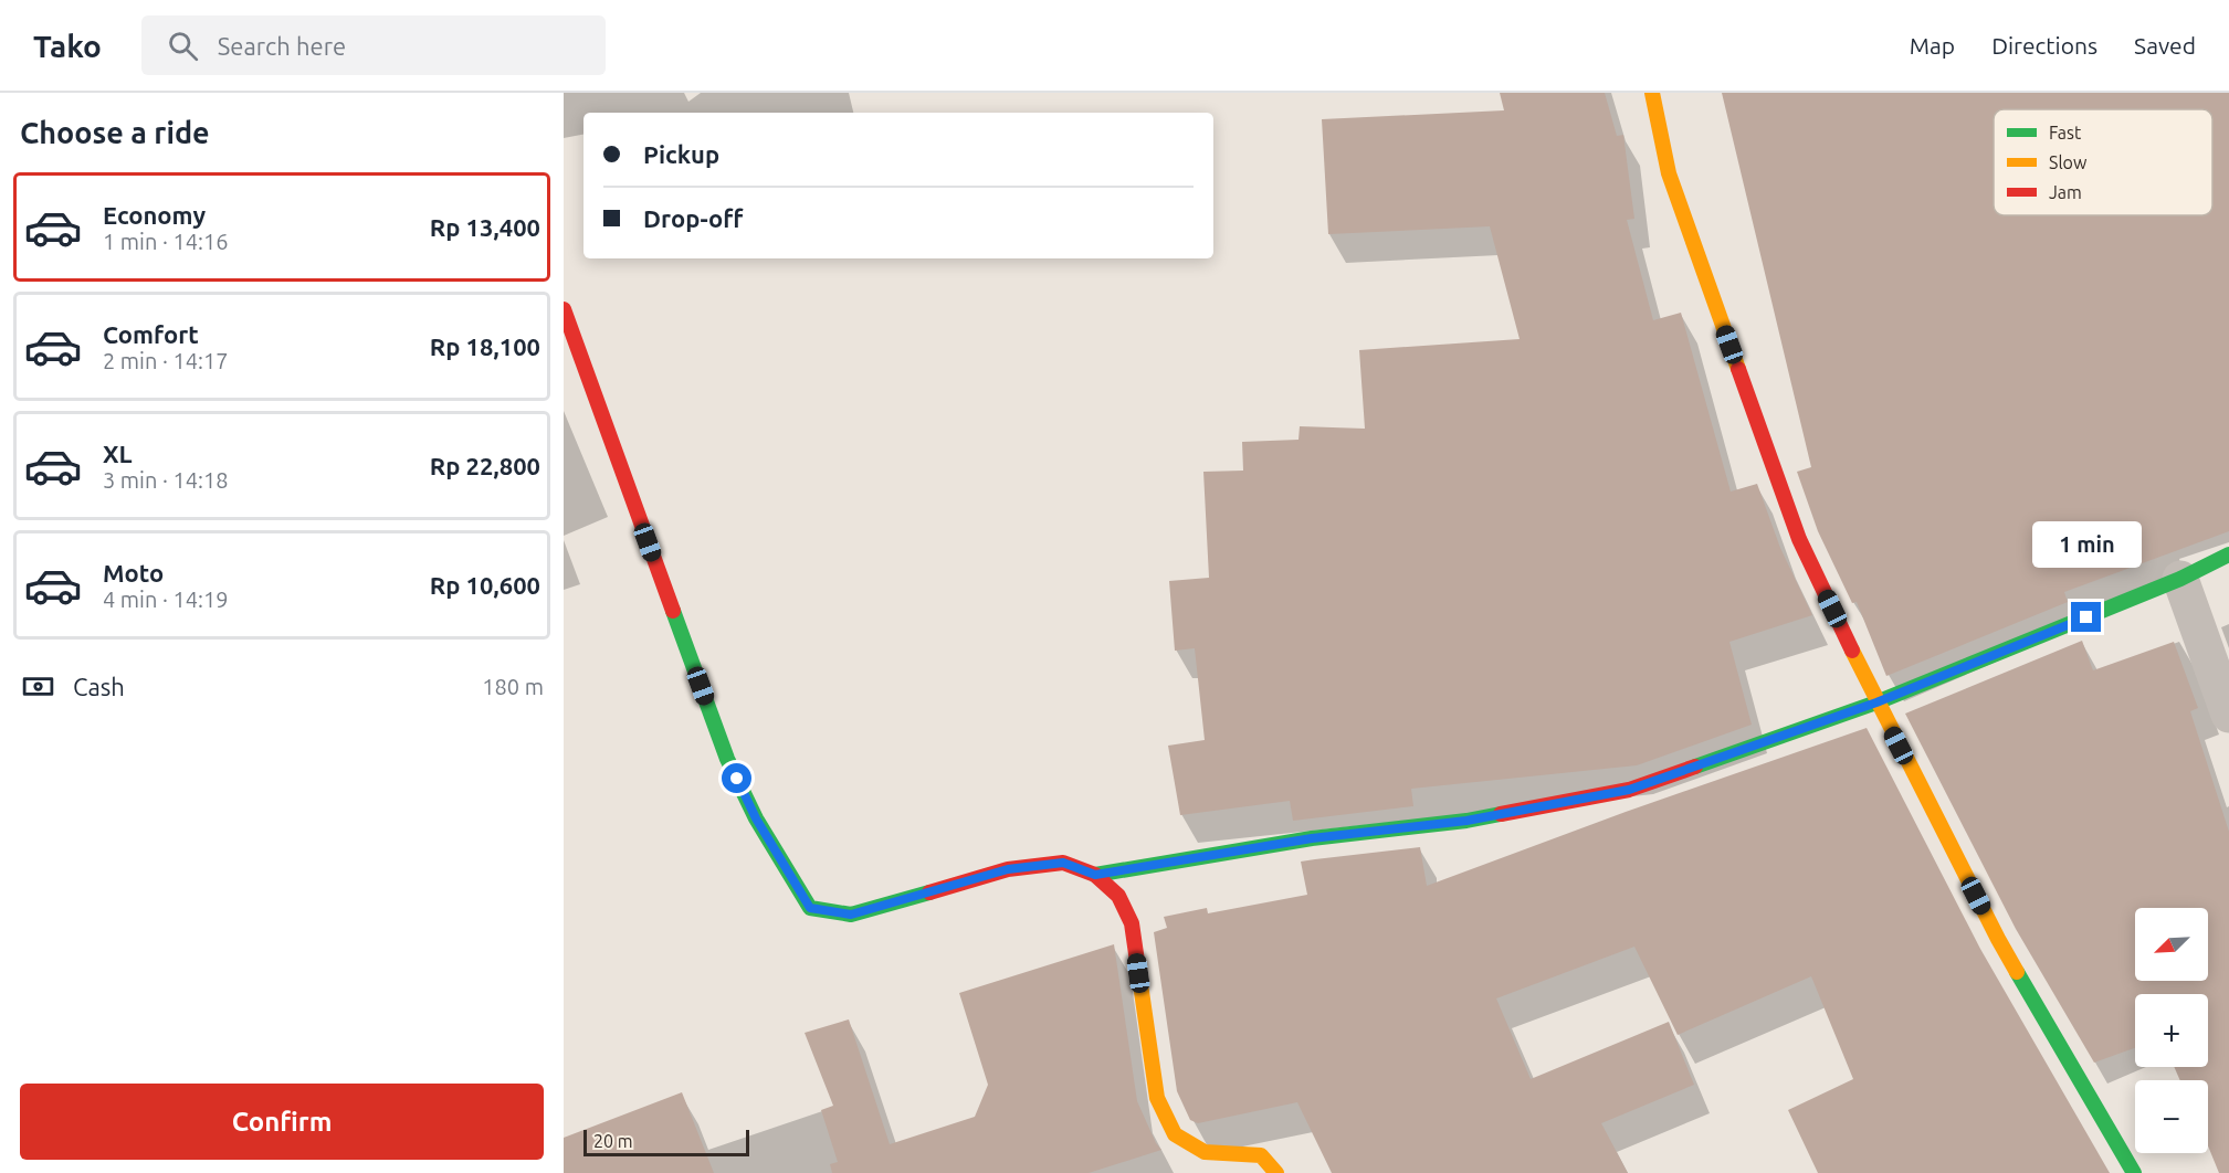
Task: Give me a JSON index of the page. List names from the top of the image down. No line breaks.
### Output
{"legend":["Fast","Slow","Jam"],"scale_bar":"20 m","north":"bottom left","page":{"header":"Tako","search":"Search here","nav":["Map","Directions","Saved"],"heading":"Choose a ride","banner":["Pickup","Drop-off"],"list":[{"name":"Economy","note":"1 min · 14:16","value":"Rp 13,400"},{"name":"Comfort","note":"2 min · 14:17","value":"Rp 18,100"},{"name":"XL","note":"3 min · 14:18","value":"Rp 22,800"},{"name":"Moto","note":"4 min · 14:19","value":"Rp 10,600"}],"bubble":"1 min","pay":["Cash","180 m"],"map_buttons":["+","−"],"buttons":"Confirm","scale":"20 m"}}
